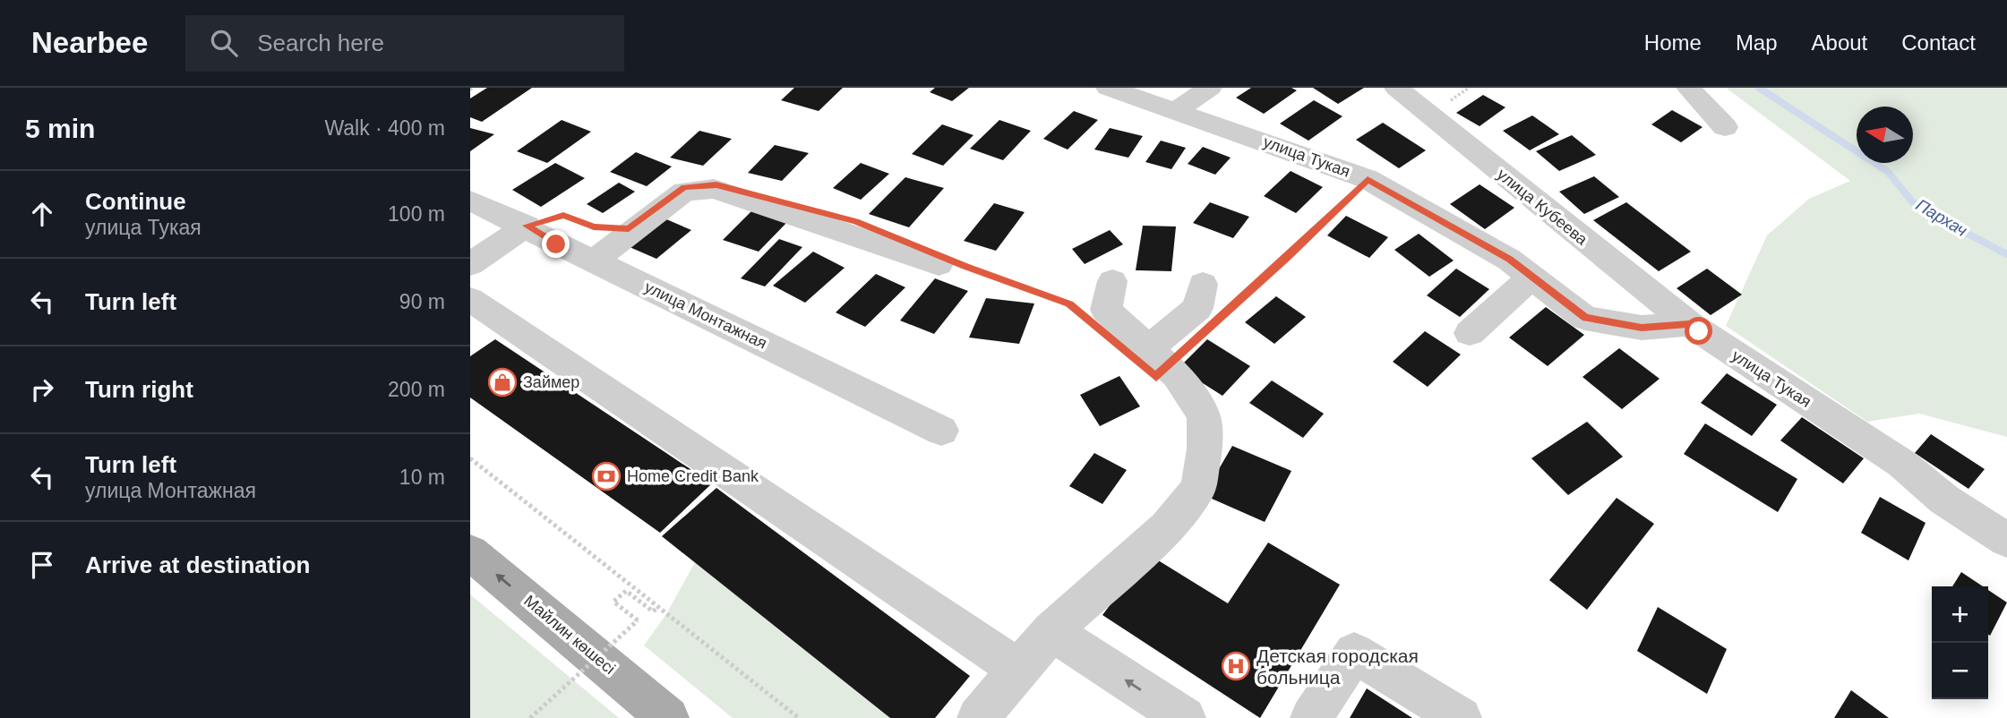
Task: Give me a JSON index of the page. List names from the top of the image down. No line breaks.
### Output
{"streets":{"main road":["Майлин көшесі"],"street":["улица Тукая","улица Кубеева","улица Монтажная"]},"crossings":[["улица Тукая","улица Кубеева"]],"one_way":["Майлин көшесі"],"water":["Пархач"],"places":{"shop":["Займер"],"bank":["Home Credit Bank"],"hospital":["Детская городская больница"]},"north":"left","page":{"header":"Nearbee","search":"Search here","nav":["Home","Map","About","Contact"],"heading":["5 min","Walk · 400 m"],"list":[["Continue","улица Тукая","100 m"],["Turn left","90 m"],["Turn right","200 m"],["Turn left","улица Монтажная","10 m"],"Arrive at destination"],"map_buttons":["+","−"]}}
